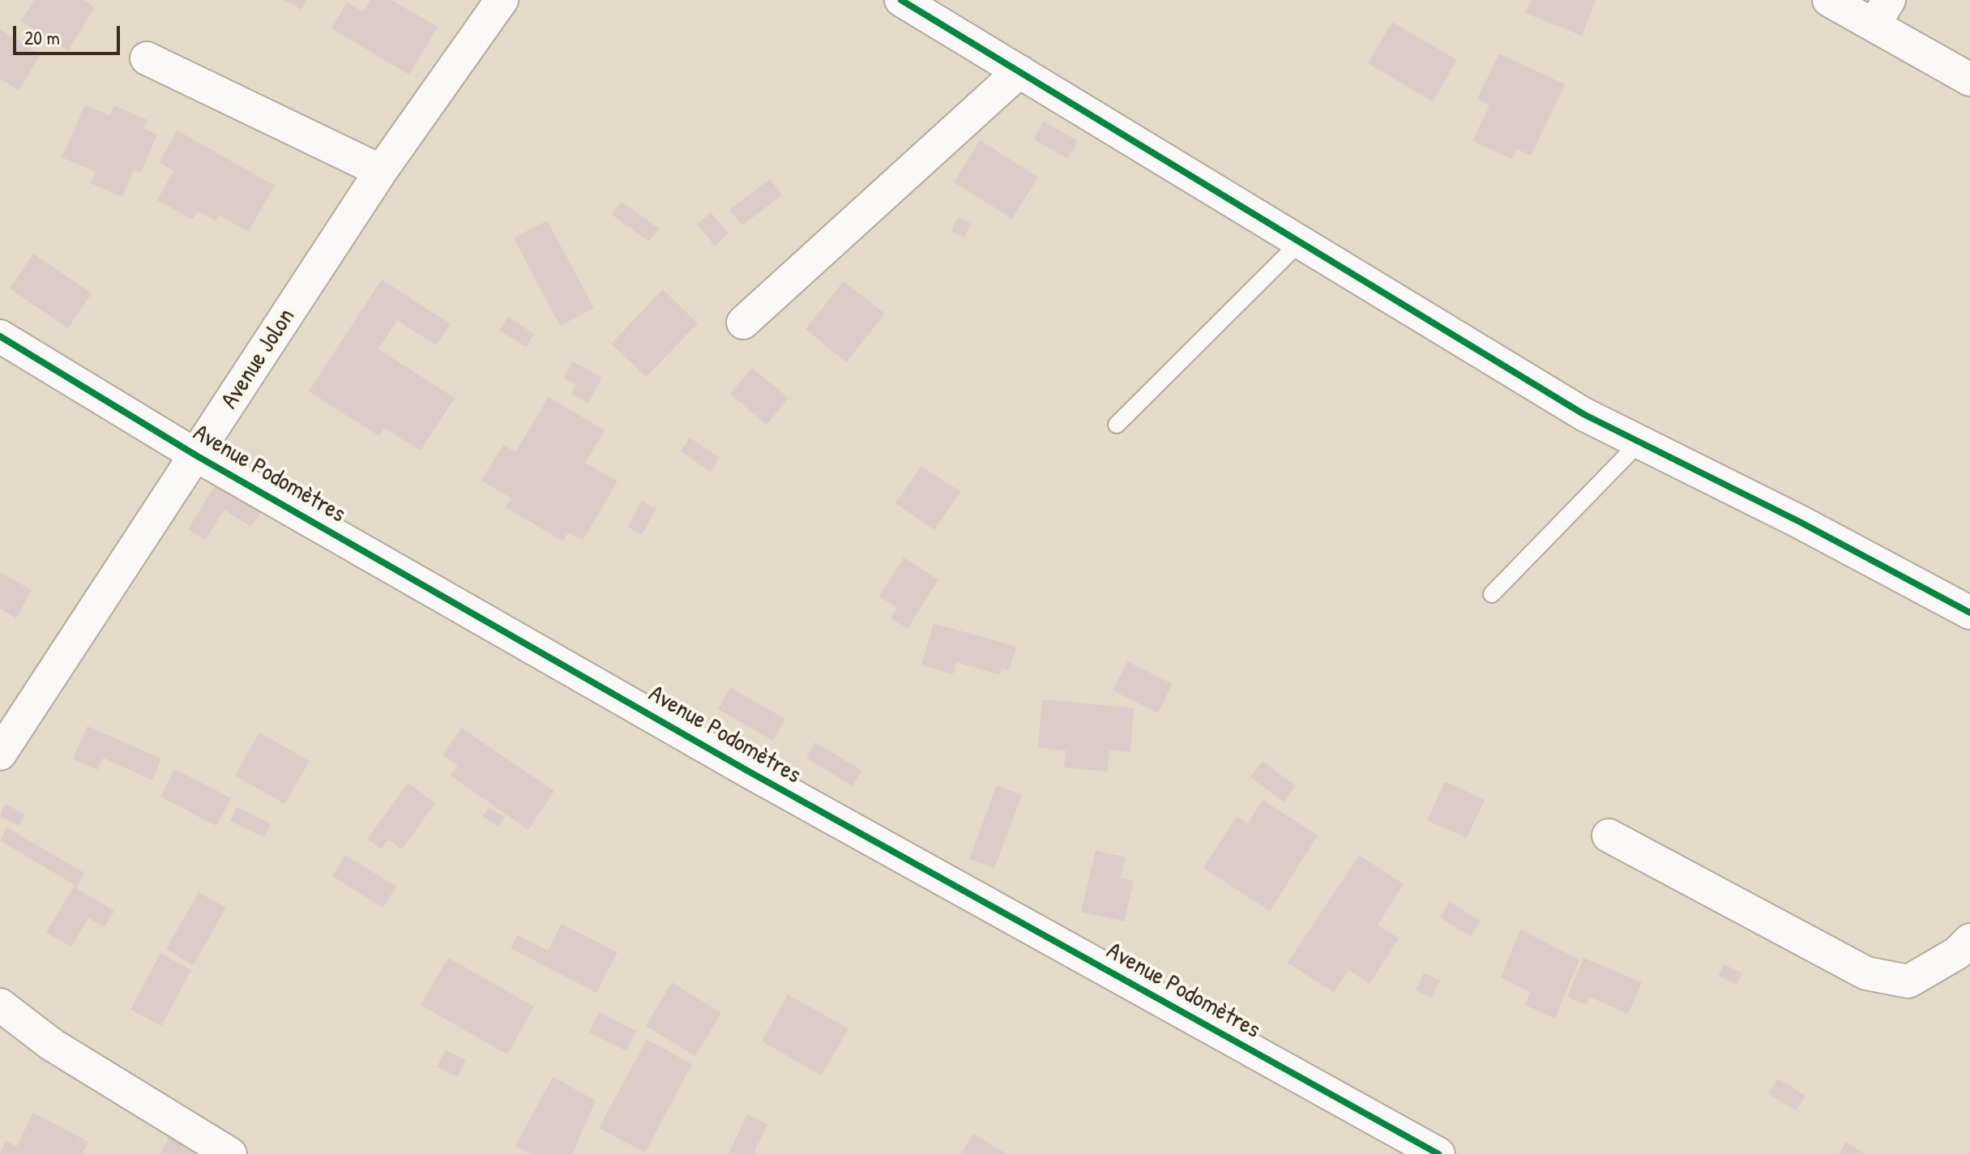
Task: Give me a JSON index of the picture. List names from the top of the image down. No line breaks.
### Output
{"streets":{"street":["Avenue Jolon","Avenue Podomètres"]},"crossings":[["Avenue Jolon","Avenue Podomètres"]],"scale_bar":"20 m"}
